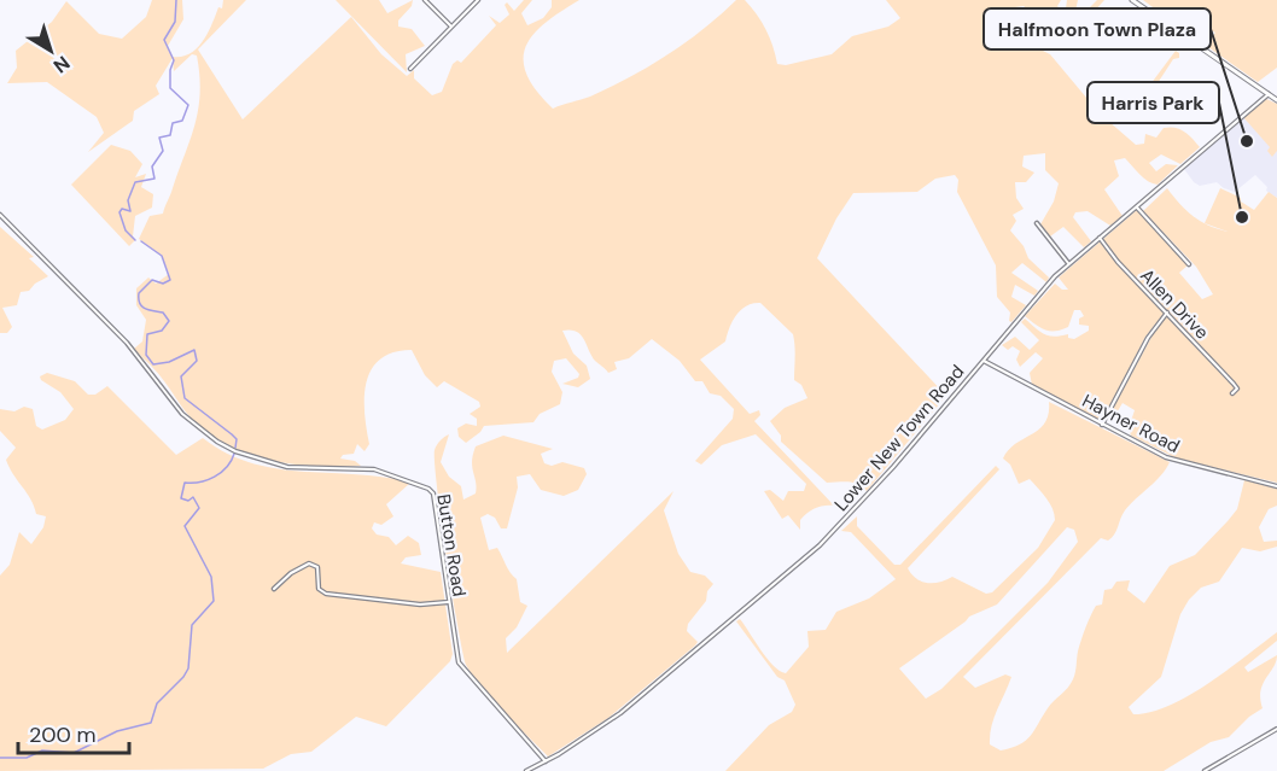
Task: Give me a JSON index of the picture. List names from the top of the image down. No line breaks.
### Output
{"streets":{"street":["Allen Drive","Hayner Road","Lower New Town Road","Button Road"]},"crossings":[["Allen Drive","Lower New Town Road"],["Hayner Road","Lower New Town Road"],["Lower New Town Road","Button Road"]],"places":["Halfmoon Town Plaza","Harris Park"],"scale_bar":"200 m","north":"bottom right"}
